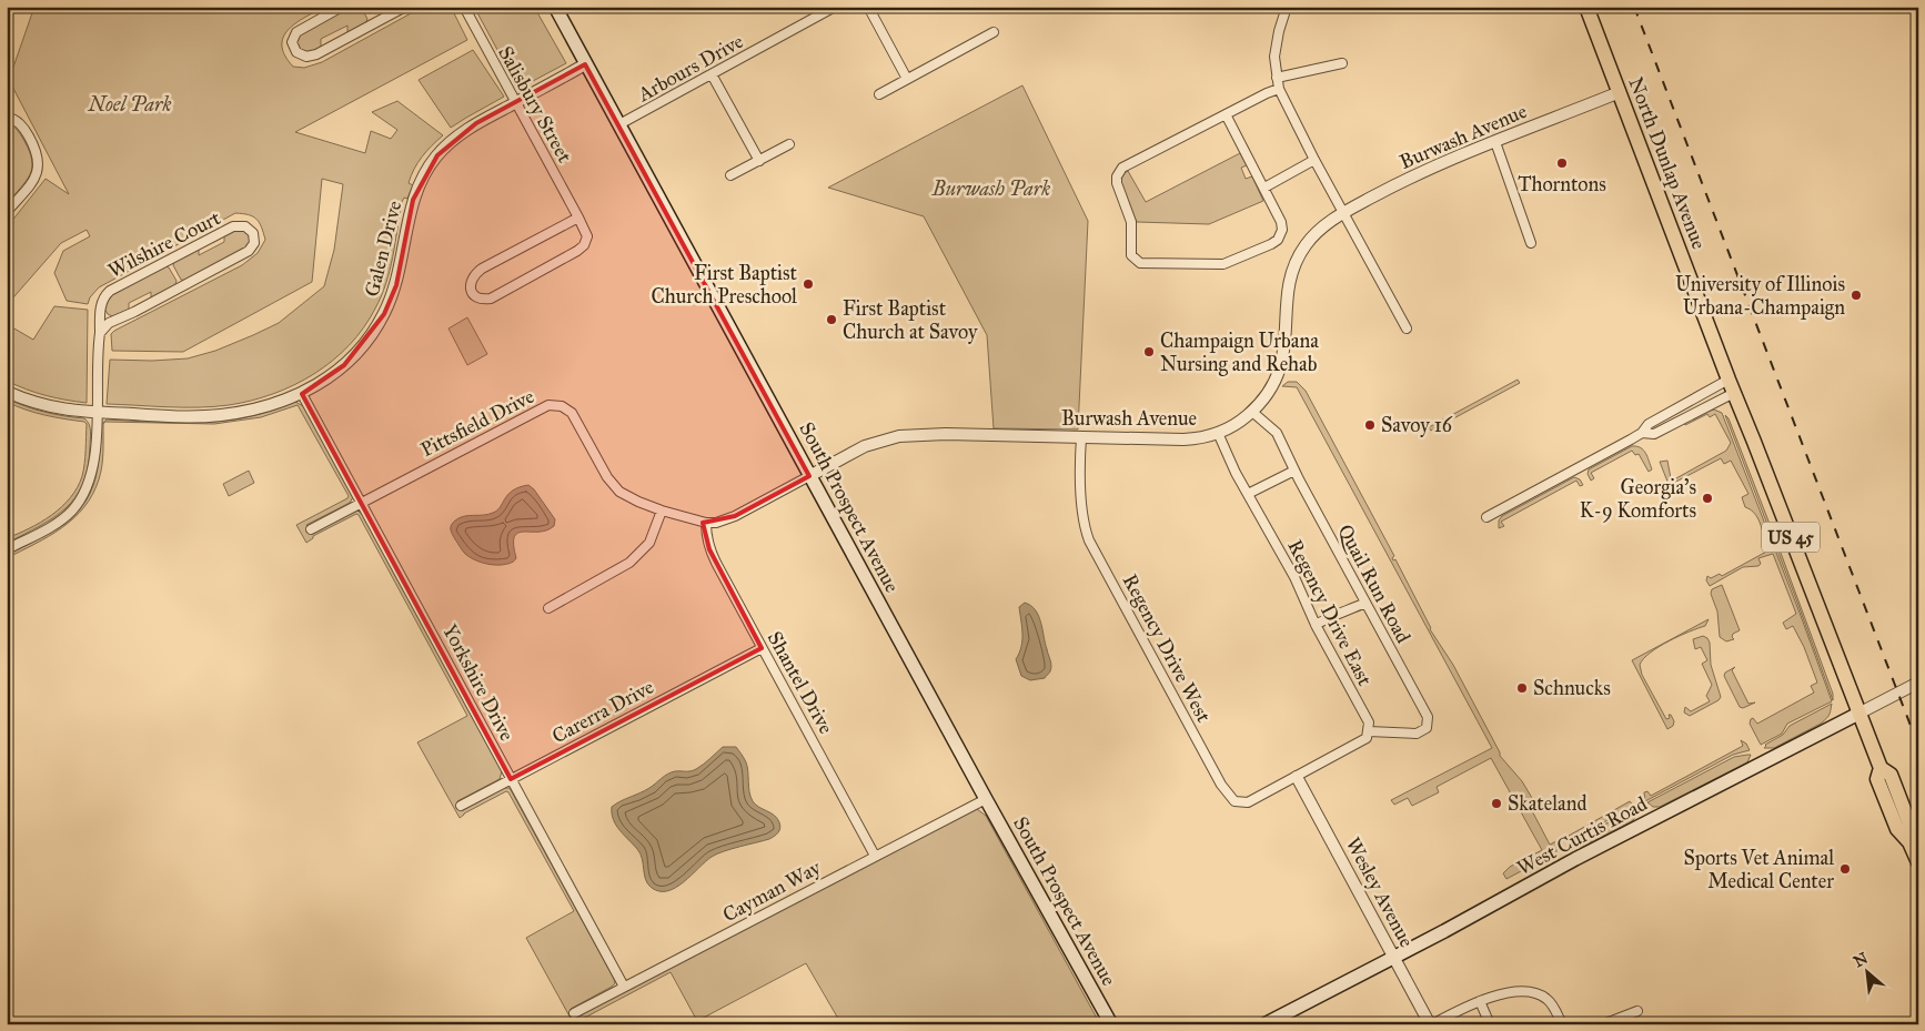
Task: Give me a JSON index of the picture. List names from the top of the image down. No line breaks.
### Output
{"streets":{"main road":["North Dunlap Avenue","South Prospect Avenue","US 45","West Curtis Road"],"street":["Arbours Drive","Salisbury Street","Burwash Avenue","Wilshire Court","Galen Drive","Pittsfield Drive","Quail Run Road","Regency Drive East","Regency Drive West","Yorkshire Drive","Shantel Drive","Carerra Drive","Cayman Way","Wesley Avenue"]},"crossings":[["Arbours Drive","South Prospect Avenue"],["Salisbury Street","Galen Drive"],["Burwash Avenue","North Dunlap Avenue"],["Burwash Avenue","Pittsfield Drive"],["Burwash Avenue","South Prospect Avenue"],["Burwash Avenue","Quail Run Road"],["Burwash Avenue","Regency Drive East"],["Burwash Avenue","Regency Drive West"],["North Dunlap Avenue","West Curtis Road"],["Wilshire Court","Galen Drive"],["Galen Drive","South Prospect Avenue"],["Galen Drive","Yorkshire Drive"],["Pittsfield Drive","South Prospect Avenue"],["Pittsfield Drive","Yorkshire Drive"],["Pittsfield Drive","Shantel Drive"],["South Prospect Avenue","Cayman Way"],["Quail Run Road","Regency Drive East"],["Regency Drive West","Wesley Avenue"],["Yorkshire Drive","Carerra Drive"],["Yorkshire Drive","Cayman Way"],["Shantel Drive","Carerra Drive"],["Shantel Drive","Cayman Way"],["West Curtis Road","Wesley Avenue"]],"parks":["Noel Park","Burwash Park"],"places":["Thorntons","First Baptist Church Preschool","University of Illinois Urbana-Champaign","First Baptist Church at Savoy","Champaign Urbana Nursing and Rehab","Savoy 16","Georgia's K-9 Komforts","Schnucks","Skateland","Sports Vet Animal Medical Center"],"north":"top left"}
